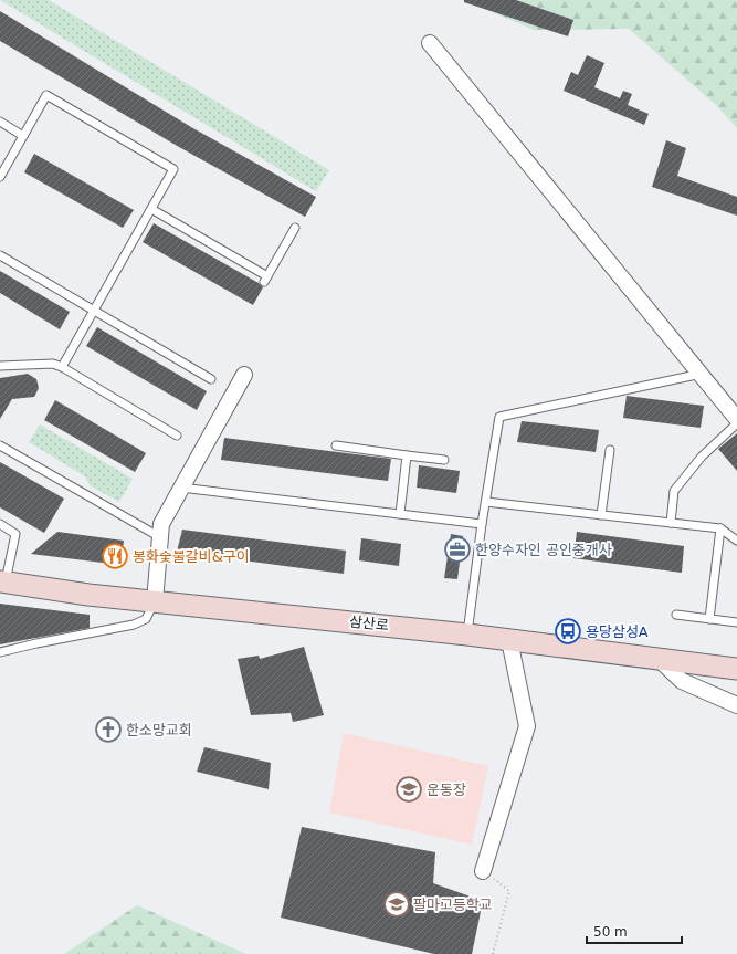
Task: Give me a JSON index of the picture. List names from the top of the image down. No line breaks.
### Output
{"streets":{"main road":["삼산로"]},"places":{"office":["한양수자인 공인중개사"],"restaurant":["봉화숯불갈비&구이"],"bus stop":["용당삼성A"],"church":["한소망교회"],"school or university":["운동장","팔마고등학교"]},"scale_bar":"50 m"}
